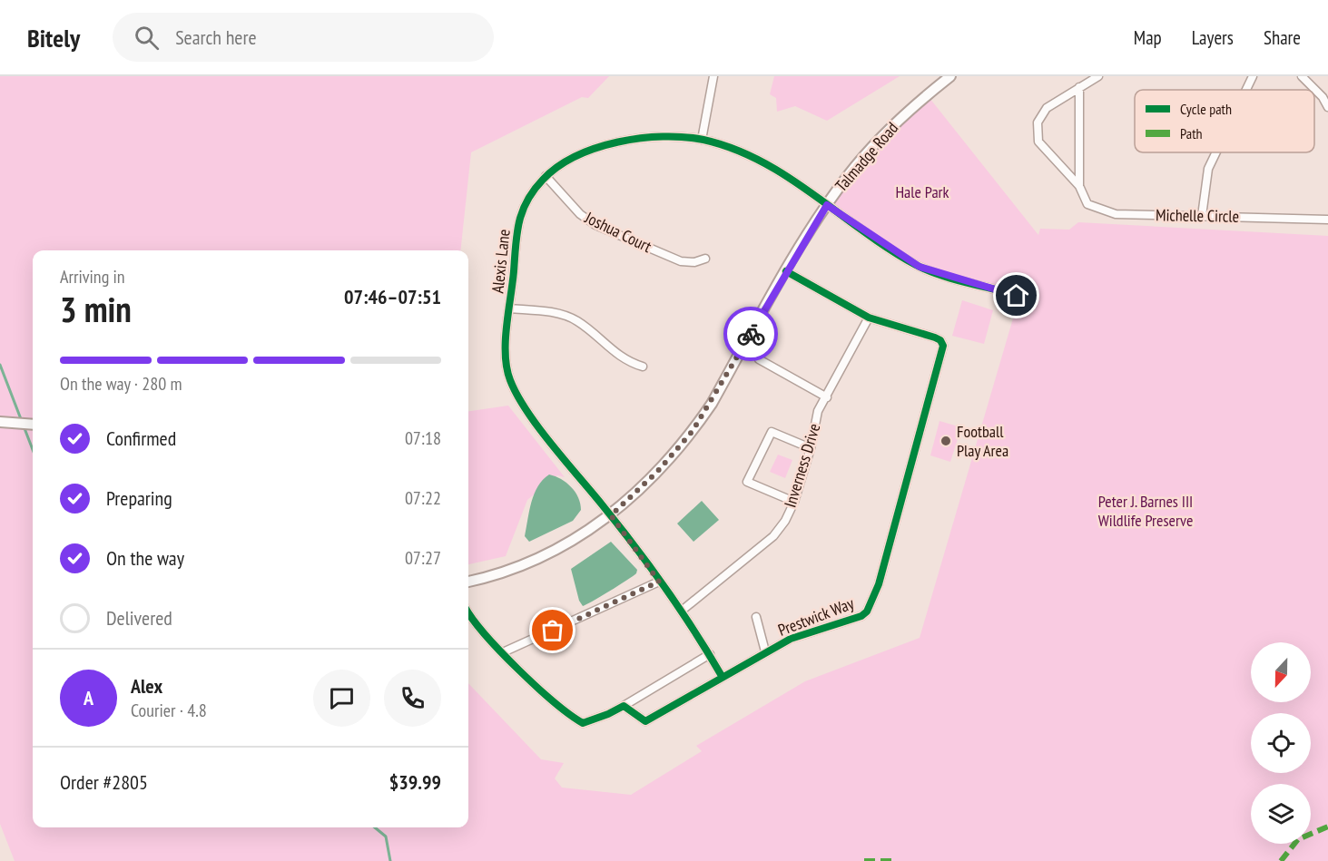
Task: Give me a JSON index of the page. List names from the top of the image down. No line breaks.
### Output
{"streets":{"street":["Talmadge Road","Michelle Circle","Joshua Court","Alexis Lane","Inverness Drive","Prestwick Way"]},"crossings":[["Talmadge Road","Alexis Lane"],["Talmadge Road","Prestwick Way"],["Joshua Court","Alexis Lane"],["Alexis Lane","Inverness Drive"],["Alexis Lane","Prestwick Way"],["Inverness Drive","Prestwick Way"]],"parks":["Hale Park","Peter J. Barnes III Wildlife Preserve"],"places":["Football Play Area"],"legend":["Cycle path","Path"],"north":"bottom","page":{"header":"Bitely","search":"Search here","nav":["Map","Layers","Share"],"heading":["3 min","Arriving in","07:46–07:51"],"panel":["Alex","Courier · 4.8","Order #2805","$39.99"],"bar":"On the way · 280 m","list":[["Confirmed","07:18"],["Preparing","07:22"],["On the way","07:27"],"Delivered"],"round":"A"}}
